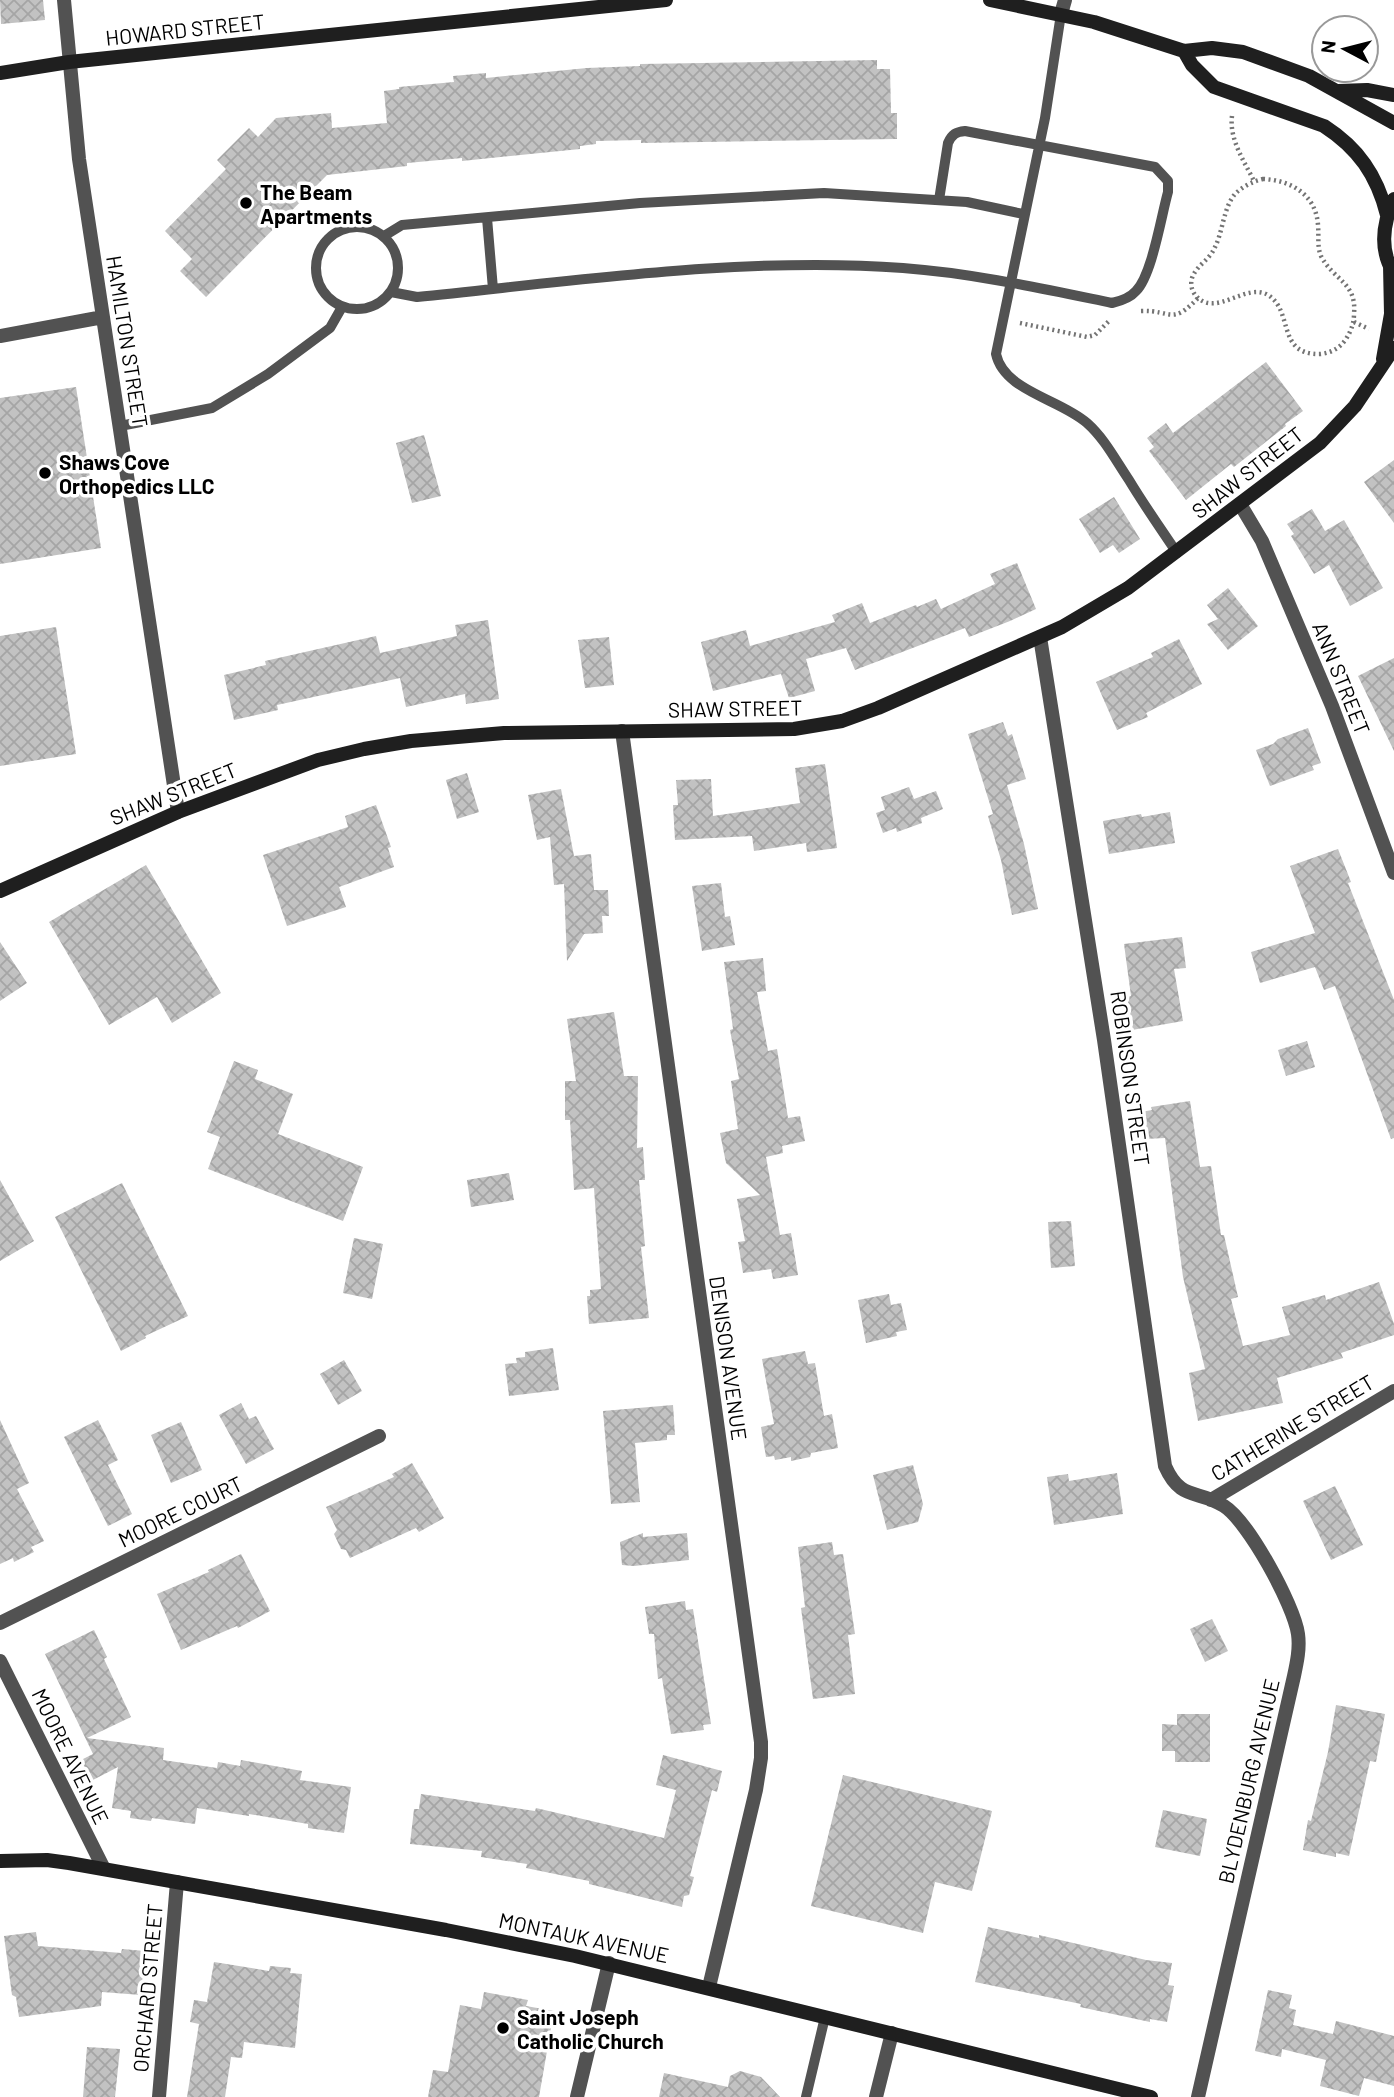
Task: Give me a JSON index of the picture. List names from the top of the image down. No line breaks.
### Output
{"streets":{"street":["HOWARD STREET","HAMILTON STREET","SHAW STREET","ANN STREET","ROBINSON STREET","DENISON AVENUE","CATHERINE STREET","MOORE COURT","MOORE AVENUE","BLYDENBURG AVENUE","MONTAUK AVENUE","ORCHARD STREET"]},"crossings":[["HOWARD STREET","HAMILTON STREET"],["HAMILTON STREET","SHAW STREET"],["SHAW STREET","ANN STREET"],["SHAW STREET","ROBINSON STREET"],["SHAW STREET","DENISON AVENUE"],["ROBINSON STREET","CATHERINE STREET"],["ROBINSON STREET","BLYDENBURG AVENUE"],["DENISON AVENUE","MONTAUK AVENUE"],["CATHERINE STREET","BLYDENBURG AVENUE"],["MOORE AVENUE","MONTAUK AVENUE"],["MONTAUK AVENUE","ORCHARD STREET"]],"places":["The Beam Apartments","Shaws Cove Orthopedics LLC","Saint Joseph Catholic Church"],"north":"left"}
